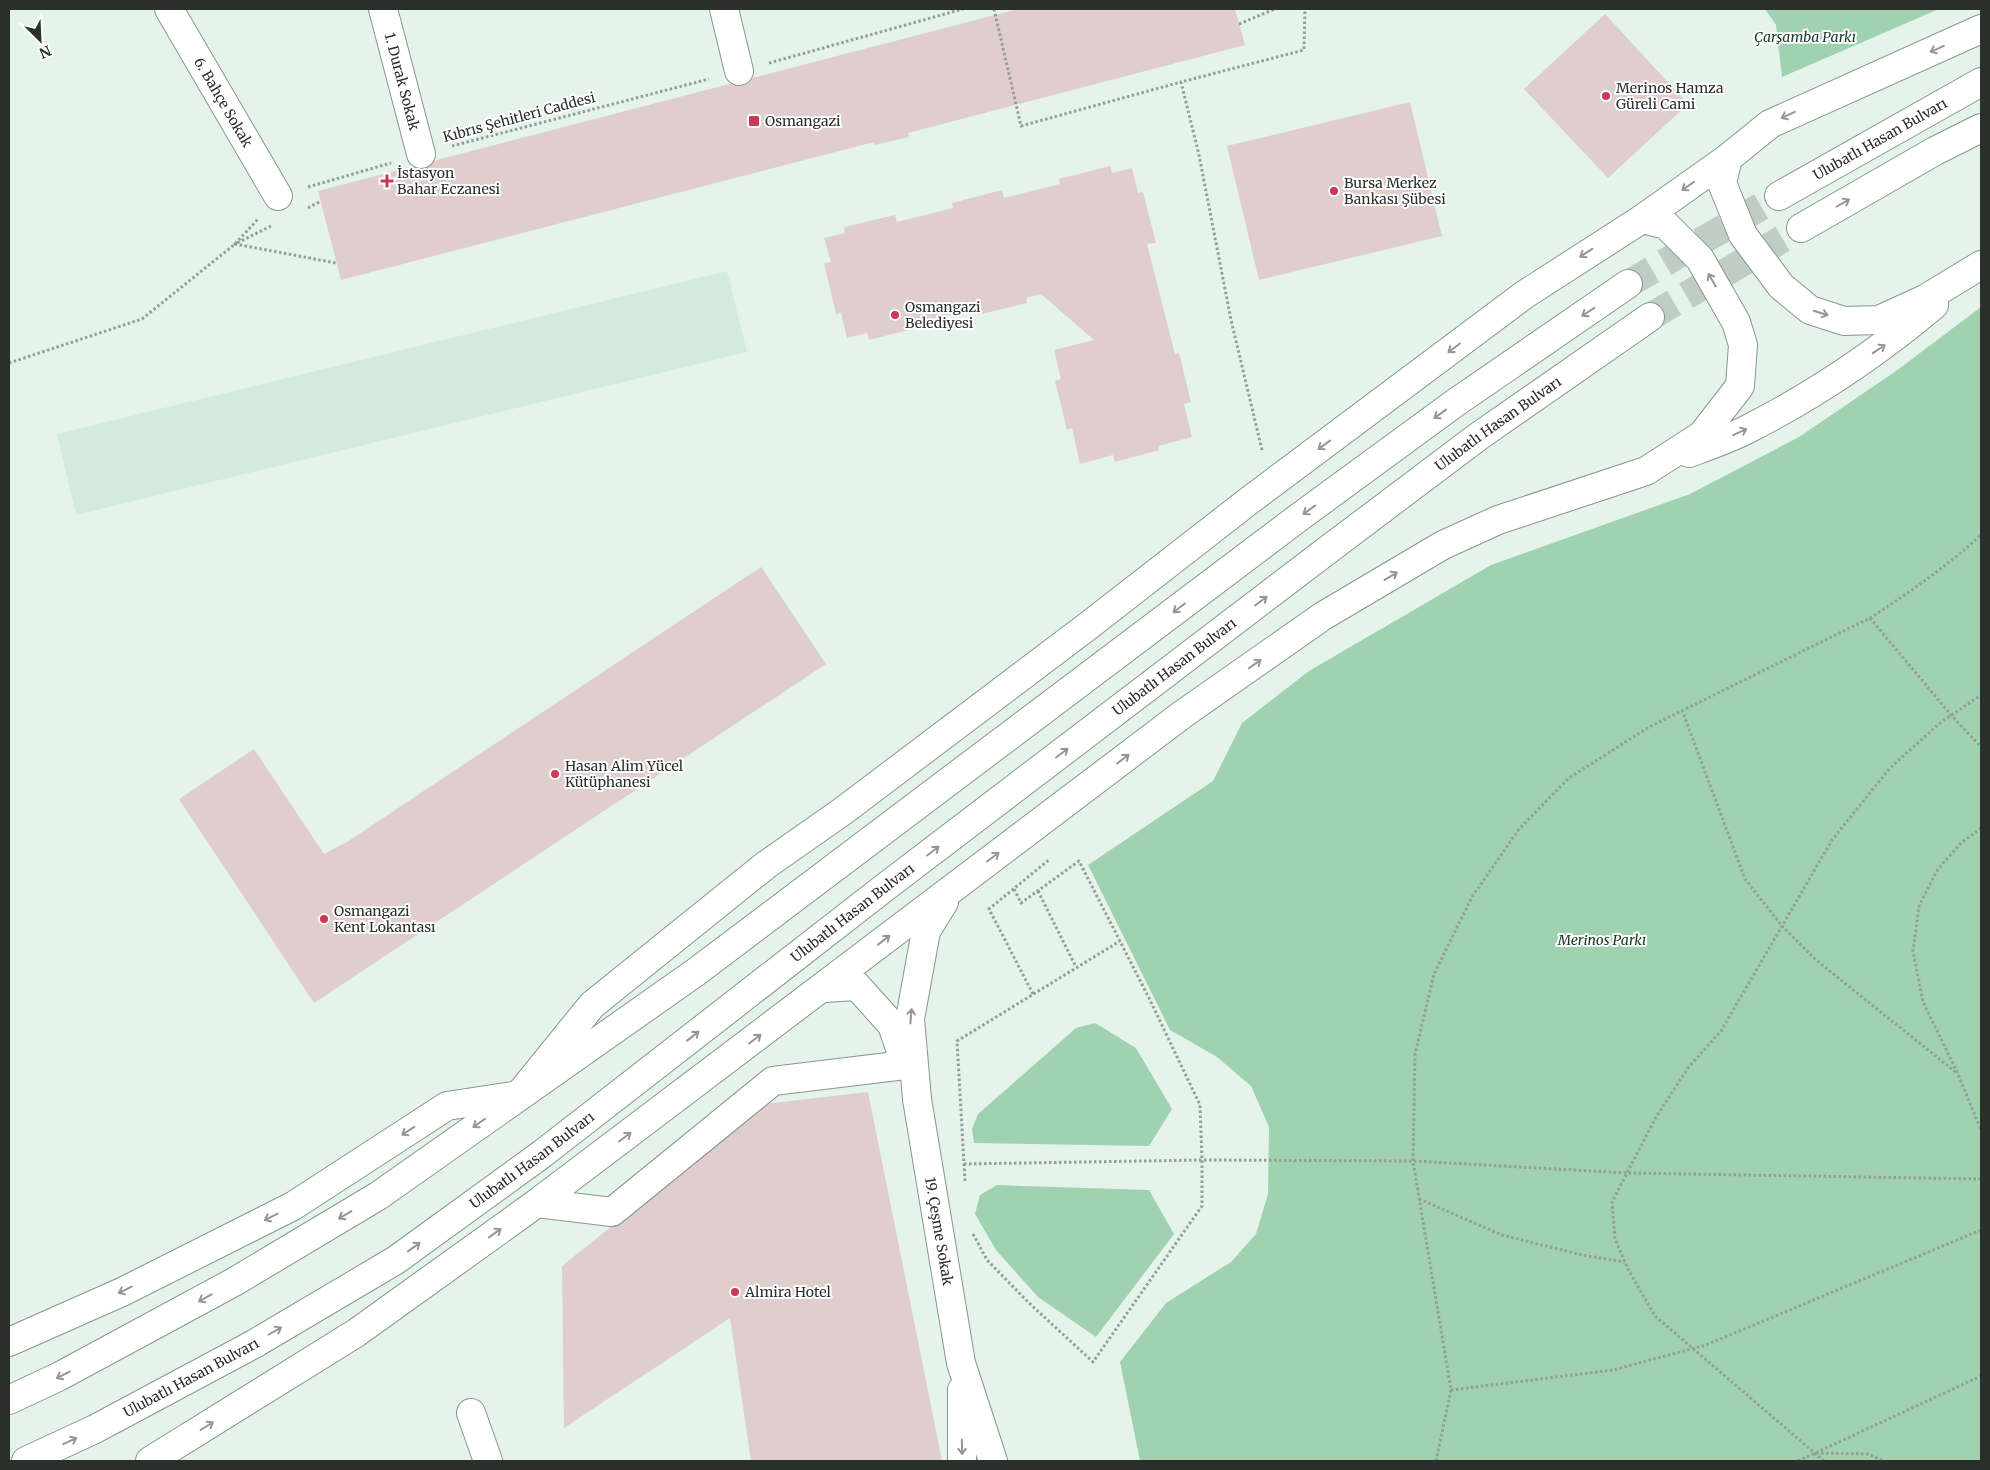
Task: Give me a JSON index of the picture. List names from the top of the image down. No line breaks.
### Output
{"streets":{"main road":["1. Durak Sokak","6. Bahçe Sokak","Ulubatlı Hasan Bulvarı","19. Çeşme Sokak"],"path":["Kıbrıs Şehitleri Caddesi"]},"crossings":[["1. Durak Sokak","Kıbrıs Şehitleri Caddesi"],["6. Bahçe Sokak","Kıbrıs Şehitleri Caddesi"]],"parks":["Çarşamba Parkı","Merinos Parkı"],"places":{"other":["Merinos Hamza Güreli Cami","Bursa Merkez Bankası Şübesi","Osmangazi Belediyesi","Hasan Alim Yücel Kütüphanesi","Osmangazi Kent Lokantası","Almira Hotel"],"transit":["Osmangazi"],"health":["İstasyon Bahar Eczanesi"]},"north":"bottom right"}
